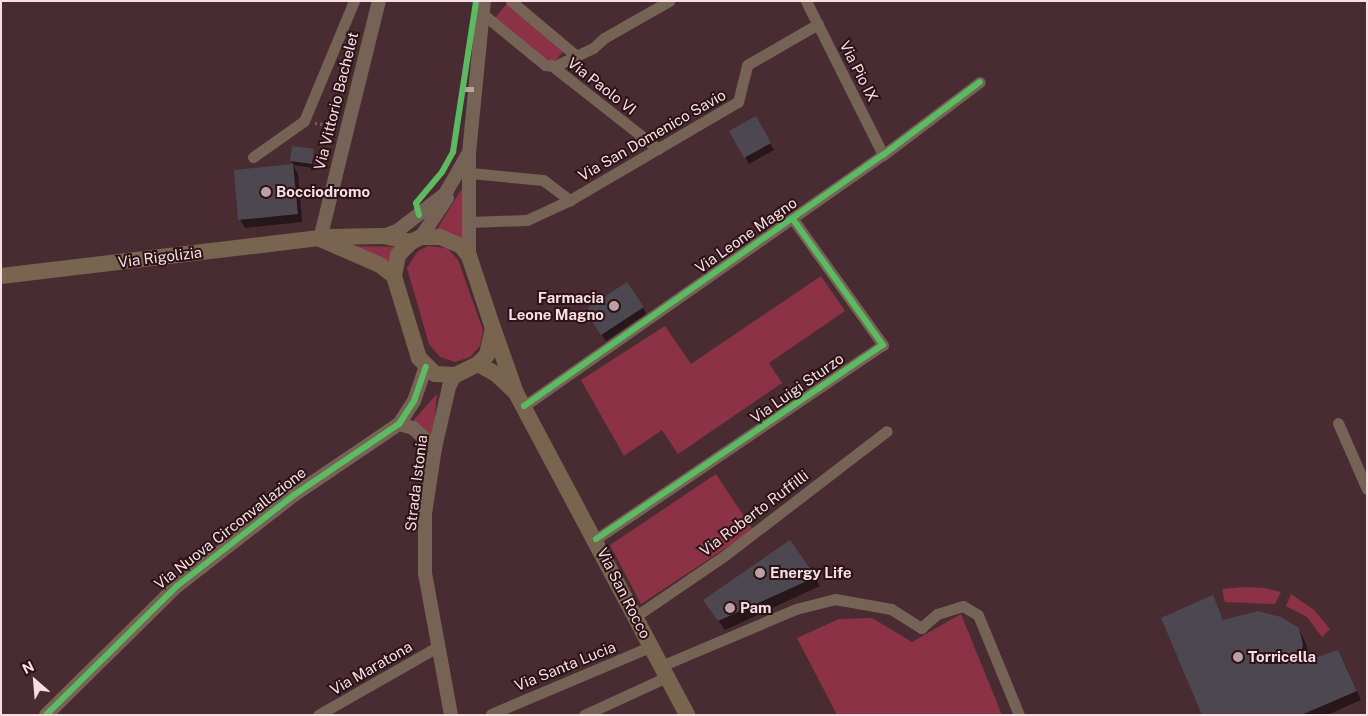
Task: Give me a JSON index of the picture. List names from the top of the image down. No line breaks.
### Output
{"streets":{"main road":["Via Rigolizia","Via San Rocco"],"street":["Via Pio IX","Via Paolo VI","Via Vittorio Bachelet","Via San Domenico Savio","Via Leone Magno","Via Luigi Sturzo","Strada Istonia","Via Roberto Ruffilli","Via Nuova Circonvallazione","Via Santa Lucia","Via Maratona"]},"crossings":[["Via Pio IX","Via San Domenico Savio"],["Via Pio IX","Via Leone Magno"],["Via Paolo VI","Via San Domenico Savio"],["Via Vittorio Bachelet","Via Rigolizia"],["Via Leone Magno","Via Luigi Sturzo"],["Via Leone Magno","Via San Rocco"],["Via Rigolizia","Strada Istonia"],["Via Rigolizia","Via Nuova Circonvallazione"],["Via Luigi Sturzo","Via San Rocco"],["Strada Istonia","Via Nuova Circonvallazione"],["Strada Istonia","Via Maratona"],["Via Roberto Ruffilli","Via San Rocco"],["Via San Rocco","Via Santa Lucia"]],"places":["Bocciodromo","Farmacia Leone Magno","Energy Life","Pam","Torricella"],"north":"top left"}
